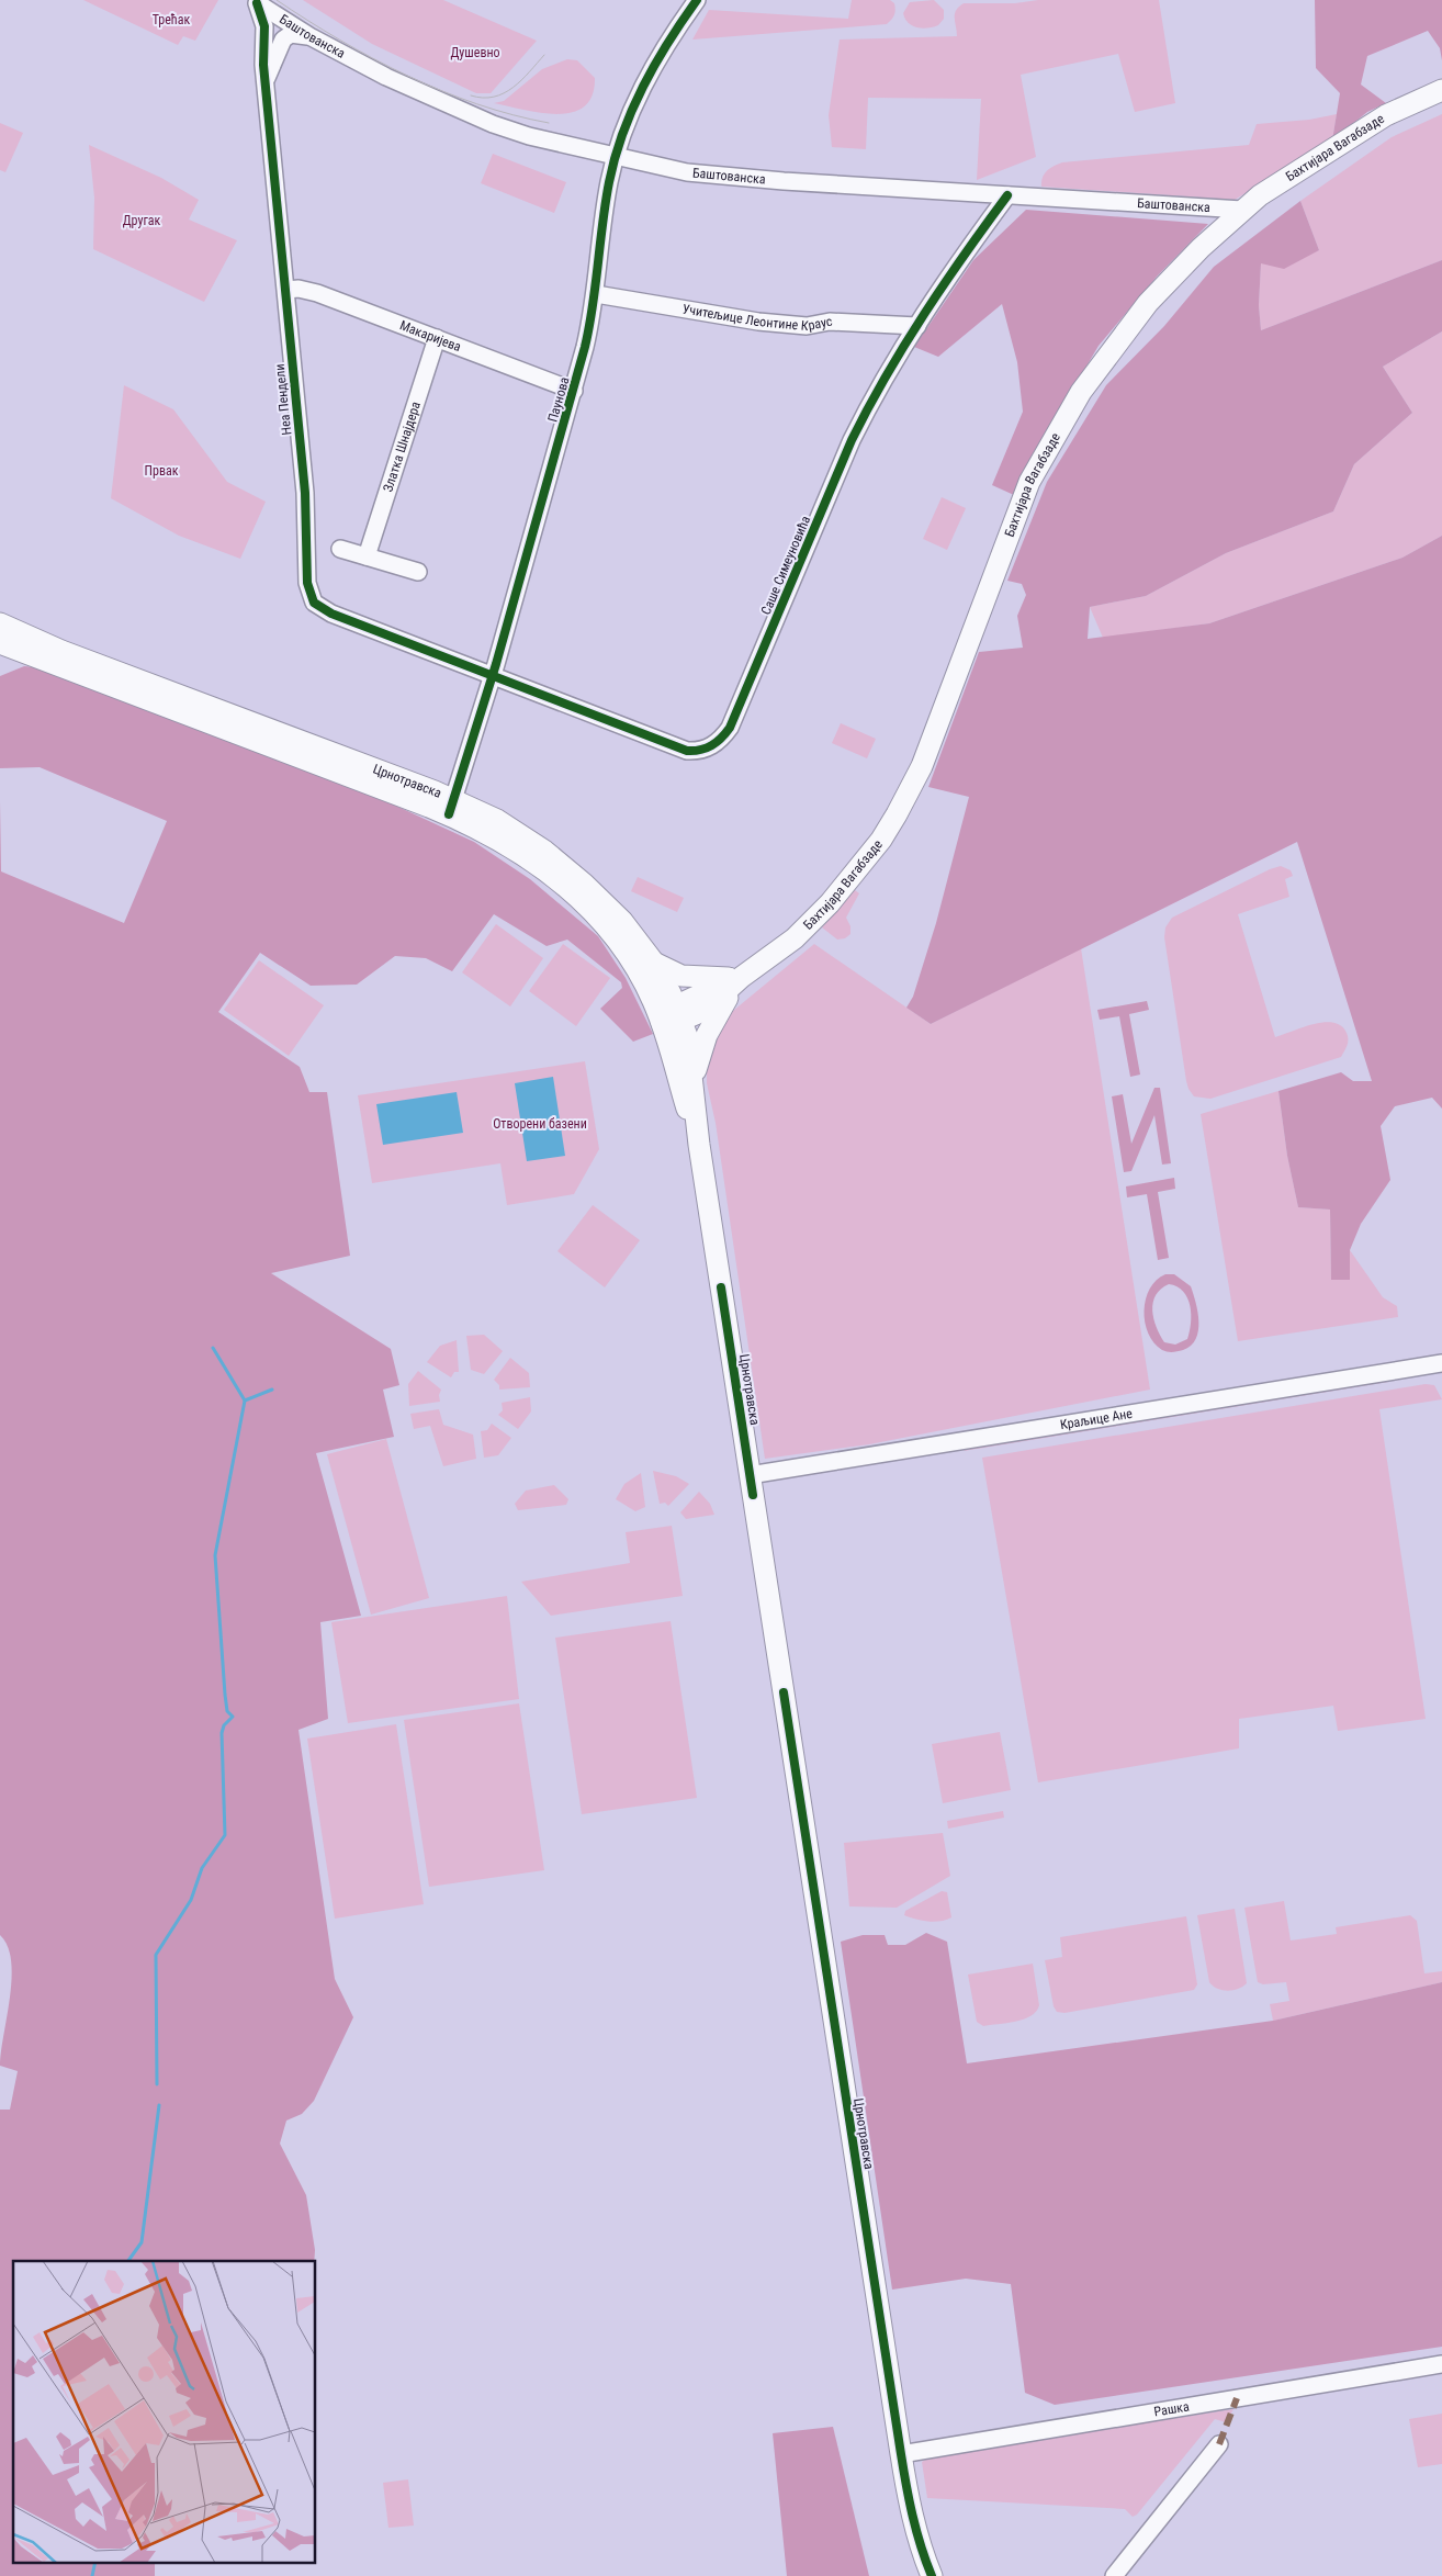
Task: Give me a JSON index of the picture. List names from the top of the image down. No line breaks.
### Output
{"streets":{"main road":["Бахтијара Вагабзаде","Црнотравска"],"street":["Баштованска","Учитељице Леонтине Краус","Макаријева","Неа Пендели","Паунова","Златка Шнајдера","Саше Симеуновића","Краљице Ане","Рашка"]},"crossings":[["Баштованска","Бахтијара Вагабзаде"],["Баштованска","Неа Пендели"],["Баштованска","Паунова"],["Баштованска","Саше Симеуновића"],["Бахтијара Вагабзаде","Црнотравска"],["Учитељице Леонтине Краус","Паунова"],["Учитељице Леонтине Краус","Саше Симеуновића"],["Макаријева","Неа Пендели"],["Макаријева","Паунова"],["Макаријева","Златка Шнајдера"],["Неа Пендели","Паунова"],["Неа Пендели","Саше Симеуновића"],["Паунова","Саше Симеуновића"],["Паунова","Црнотравска"],["Црнотравска","Краљице Ане"],["Црнотравска","Рашка"]],"parks":["Трећак","Душевно","Другак","Првак","Отворени базени"]}
